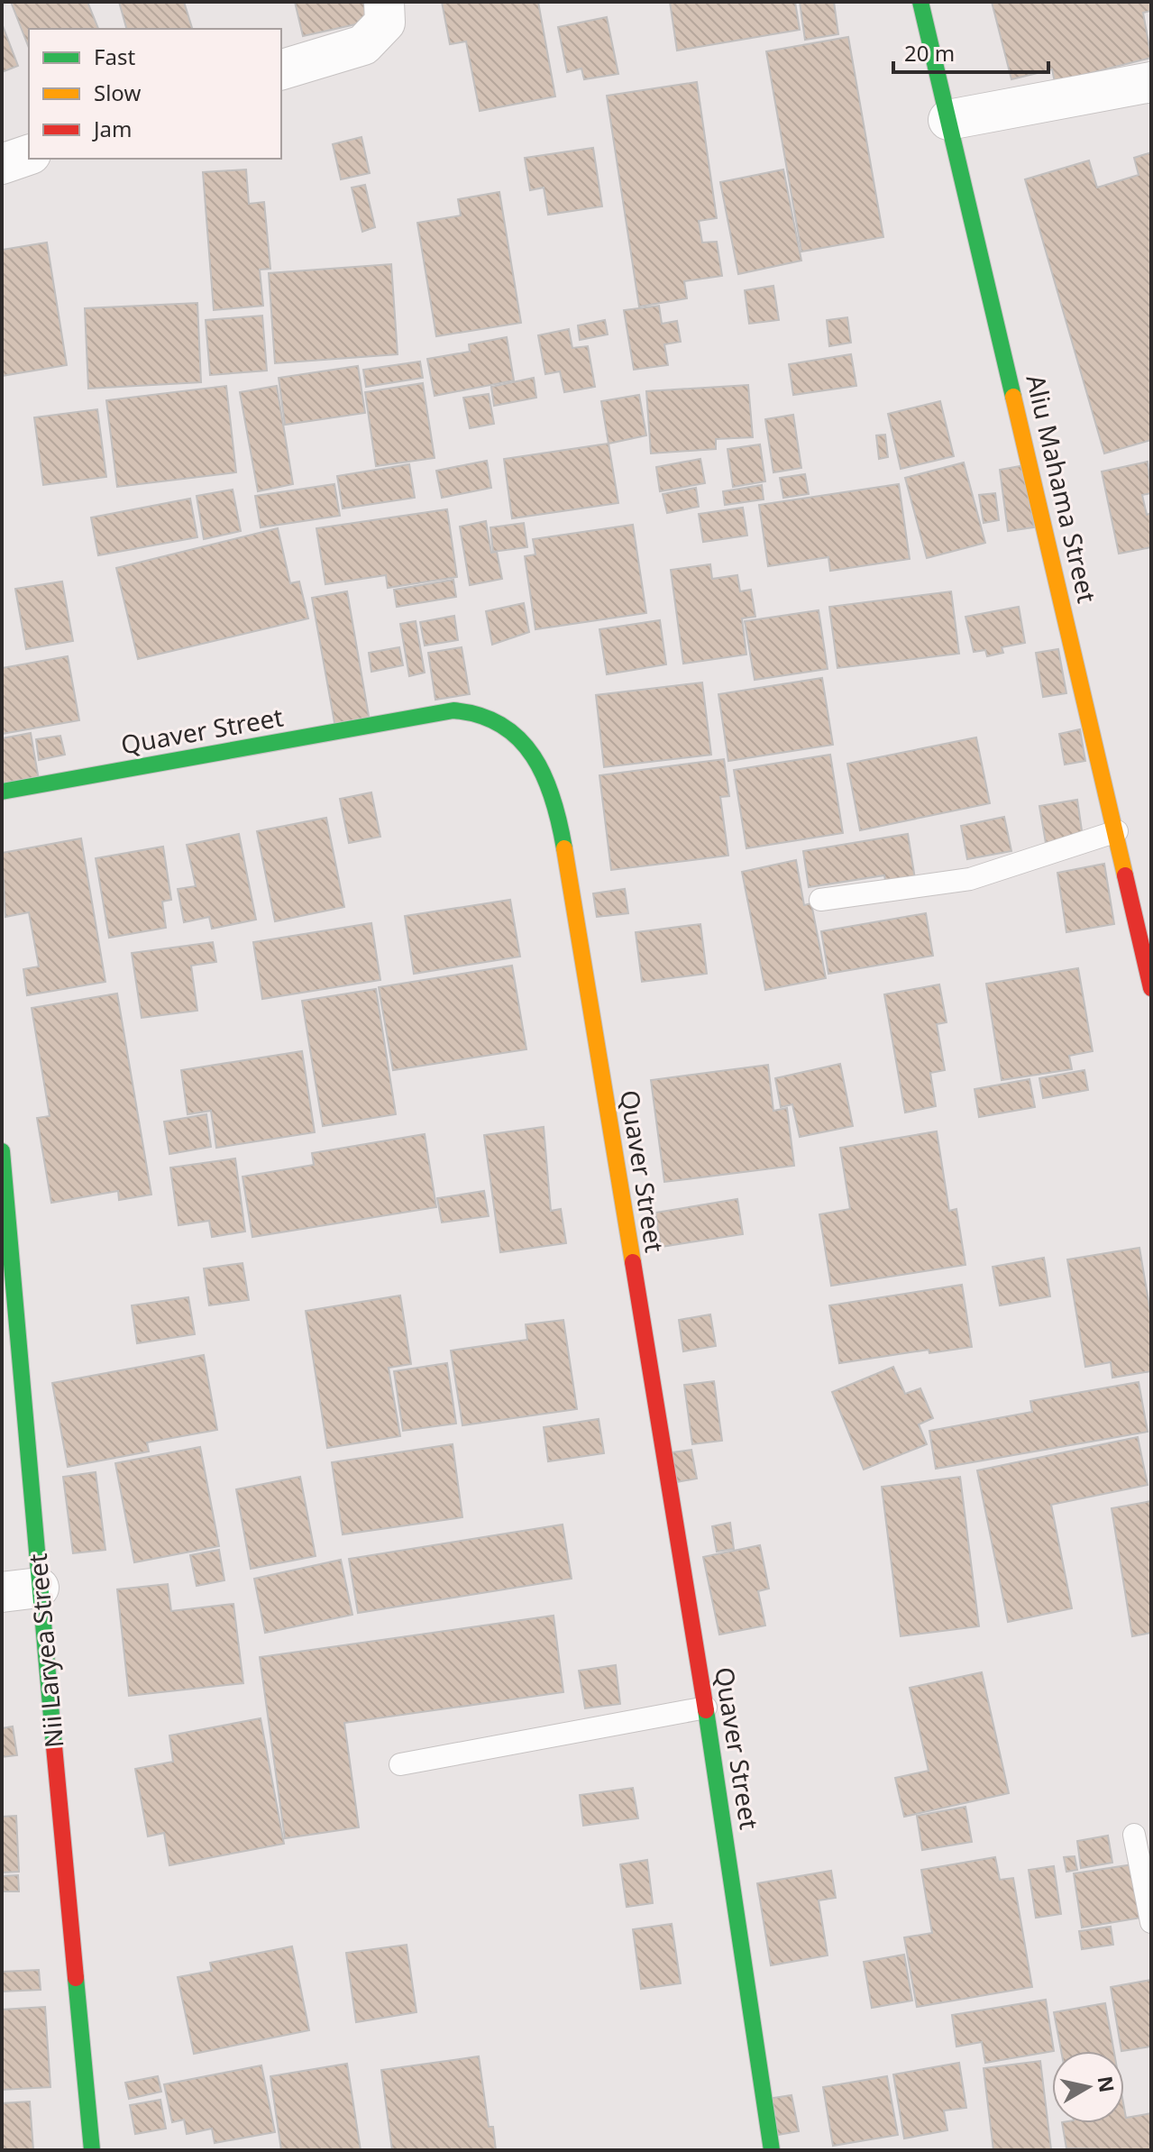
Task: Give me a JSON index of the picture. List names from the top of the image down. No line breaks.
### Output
{"streets":{"street":["Aliu Mahama Street","Quaver Street","Nii Laryea Street"]},"legend":["Fast","Slow","Jam"],"scale_bar":"20 m","north":"right"}
